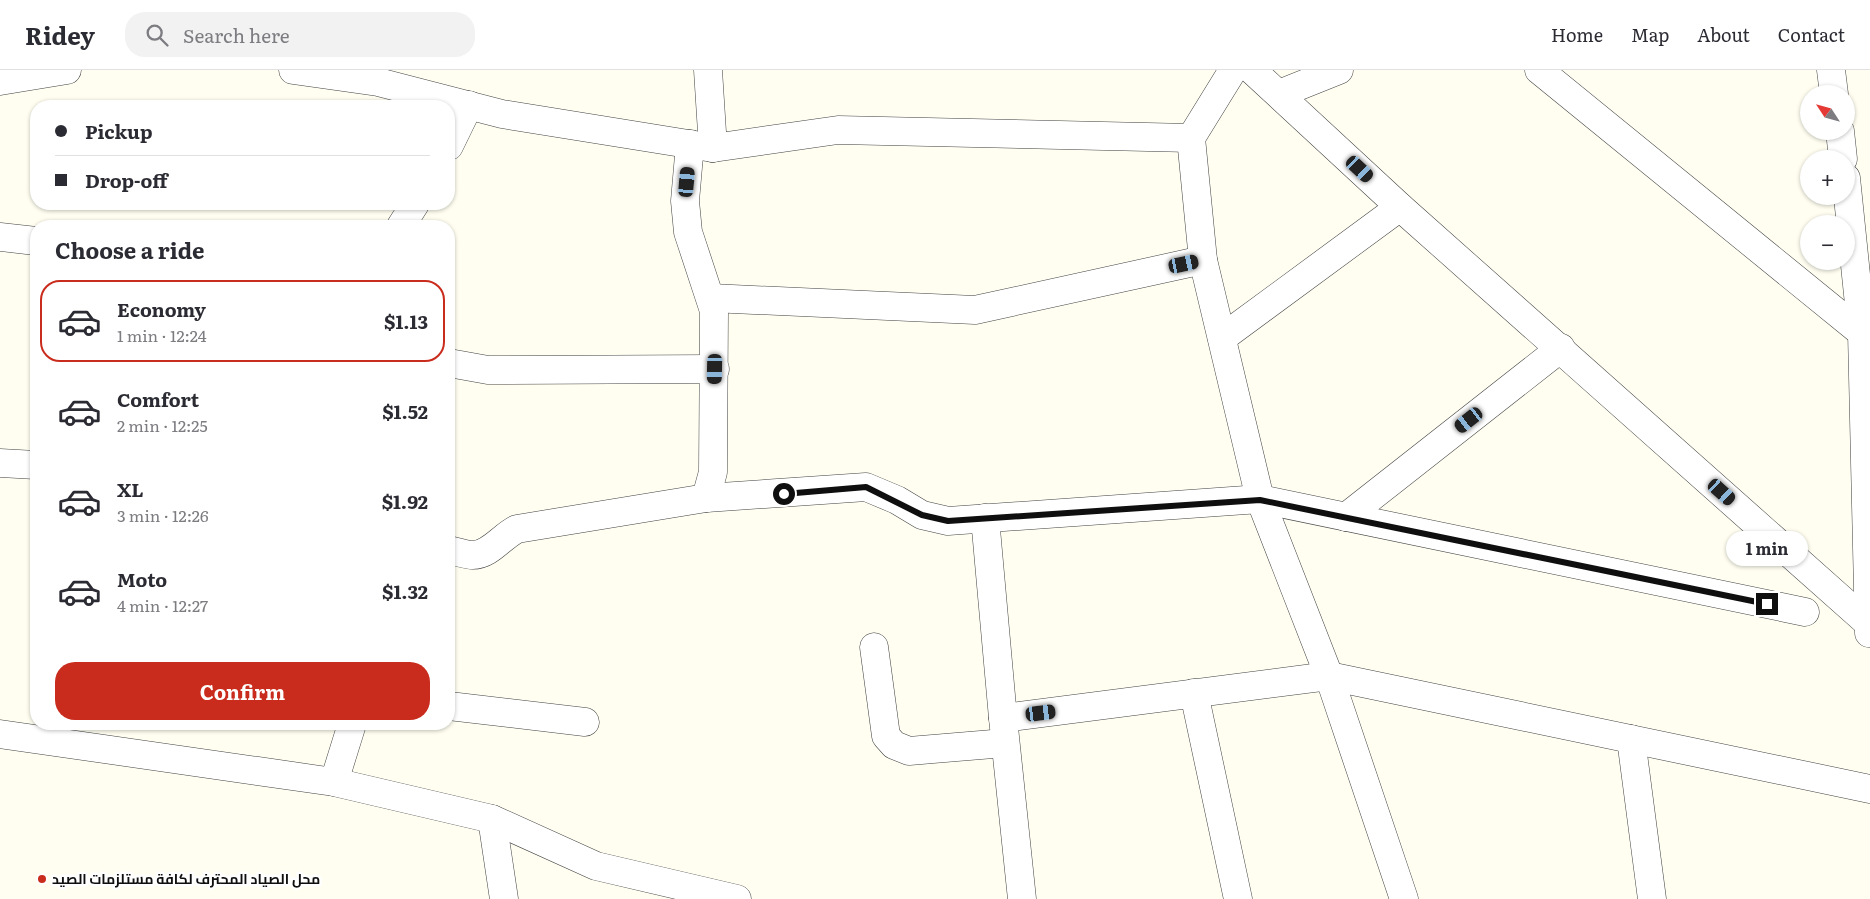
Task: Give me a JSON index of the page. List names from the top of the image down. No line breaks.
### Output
{"places":["محل الصياد المحترف لكافة مستلزمات الصيد"],"north":"top left","page":{"header":"Ridey","search":"Search here","nav":["Home","Map","About","Contact"],"map_buttons":["+","−"],"banner":["Pickup","Drop-off"],"heading":"Choose a ride","list":[{"name":"Economy","note":"1 min · 12:24","value":"$1.13"},{"name":"Comfort","note":"2 min · 12:25","value":"$1.52"},{"name":"XL","note":"3 min · 12:26","value":"$1.92"},{"name":"Moto","note":"4 min · 12:27","value":"$1.32"}],"bubble":"1 min","buttons":"Confirm"}}
